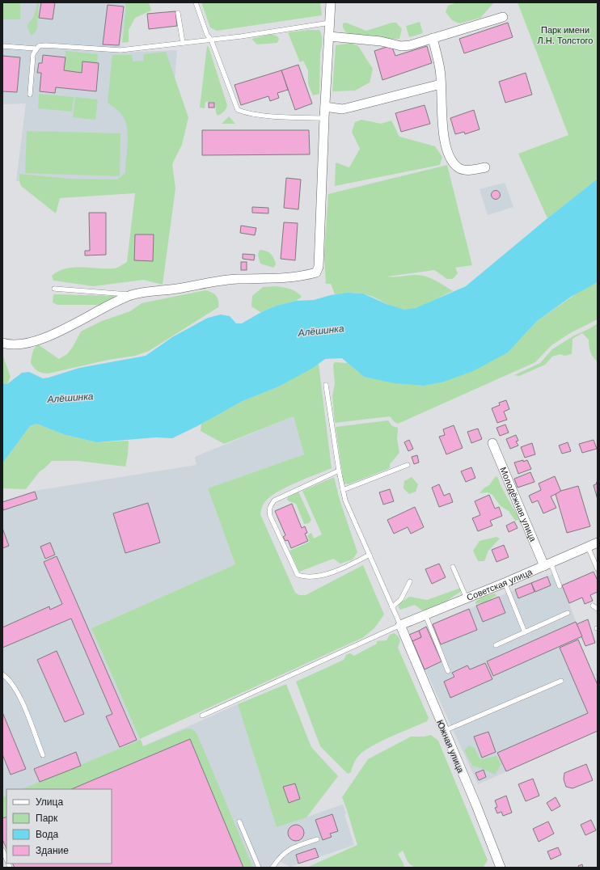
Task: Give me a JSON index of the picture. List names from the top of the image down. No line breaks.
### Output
{"streets":{"street":["Молодёжная улица","Советская улица","Южная улица"]},"crossings":[["Молодёжная улица","Советская улица"],["Советская улица","Южная улица"]],"water":["Алёшинка"],"parks":["Парк имени Л.Н. Толстого"],"legend":["Улица","Парк","Вода","Здание"]}
